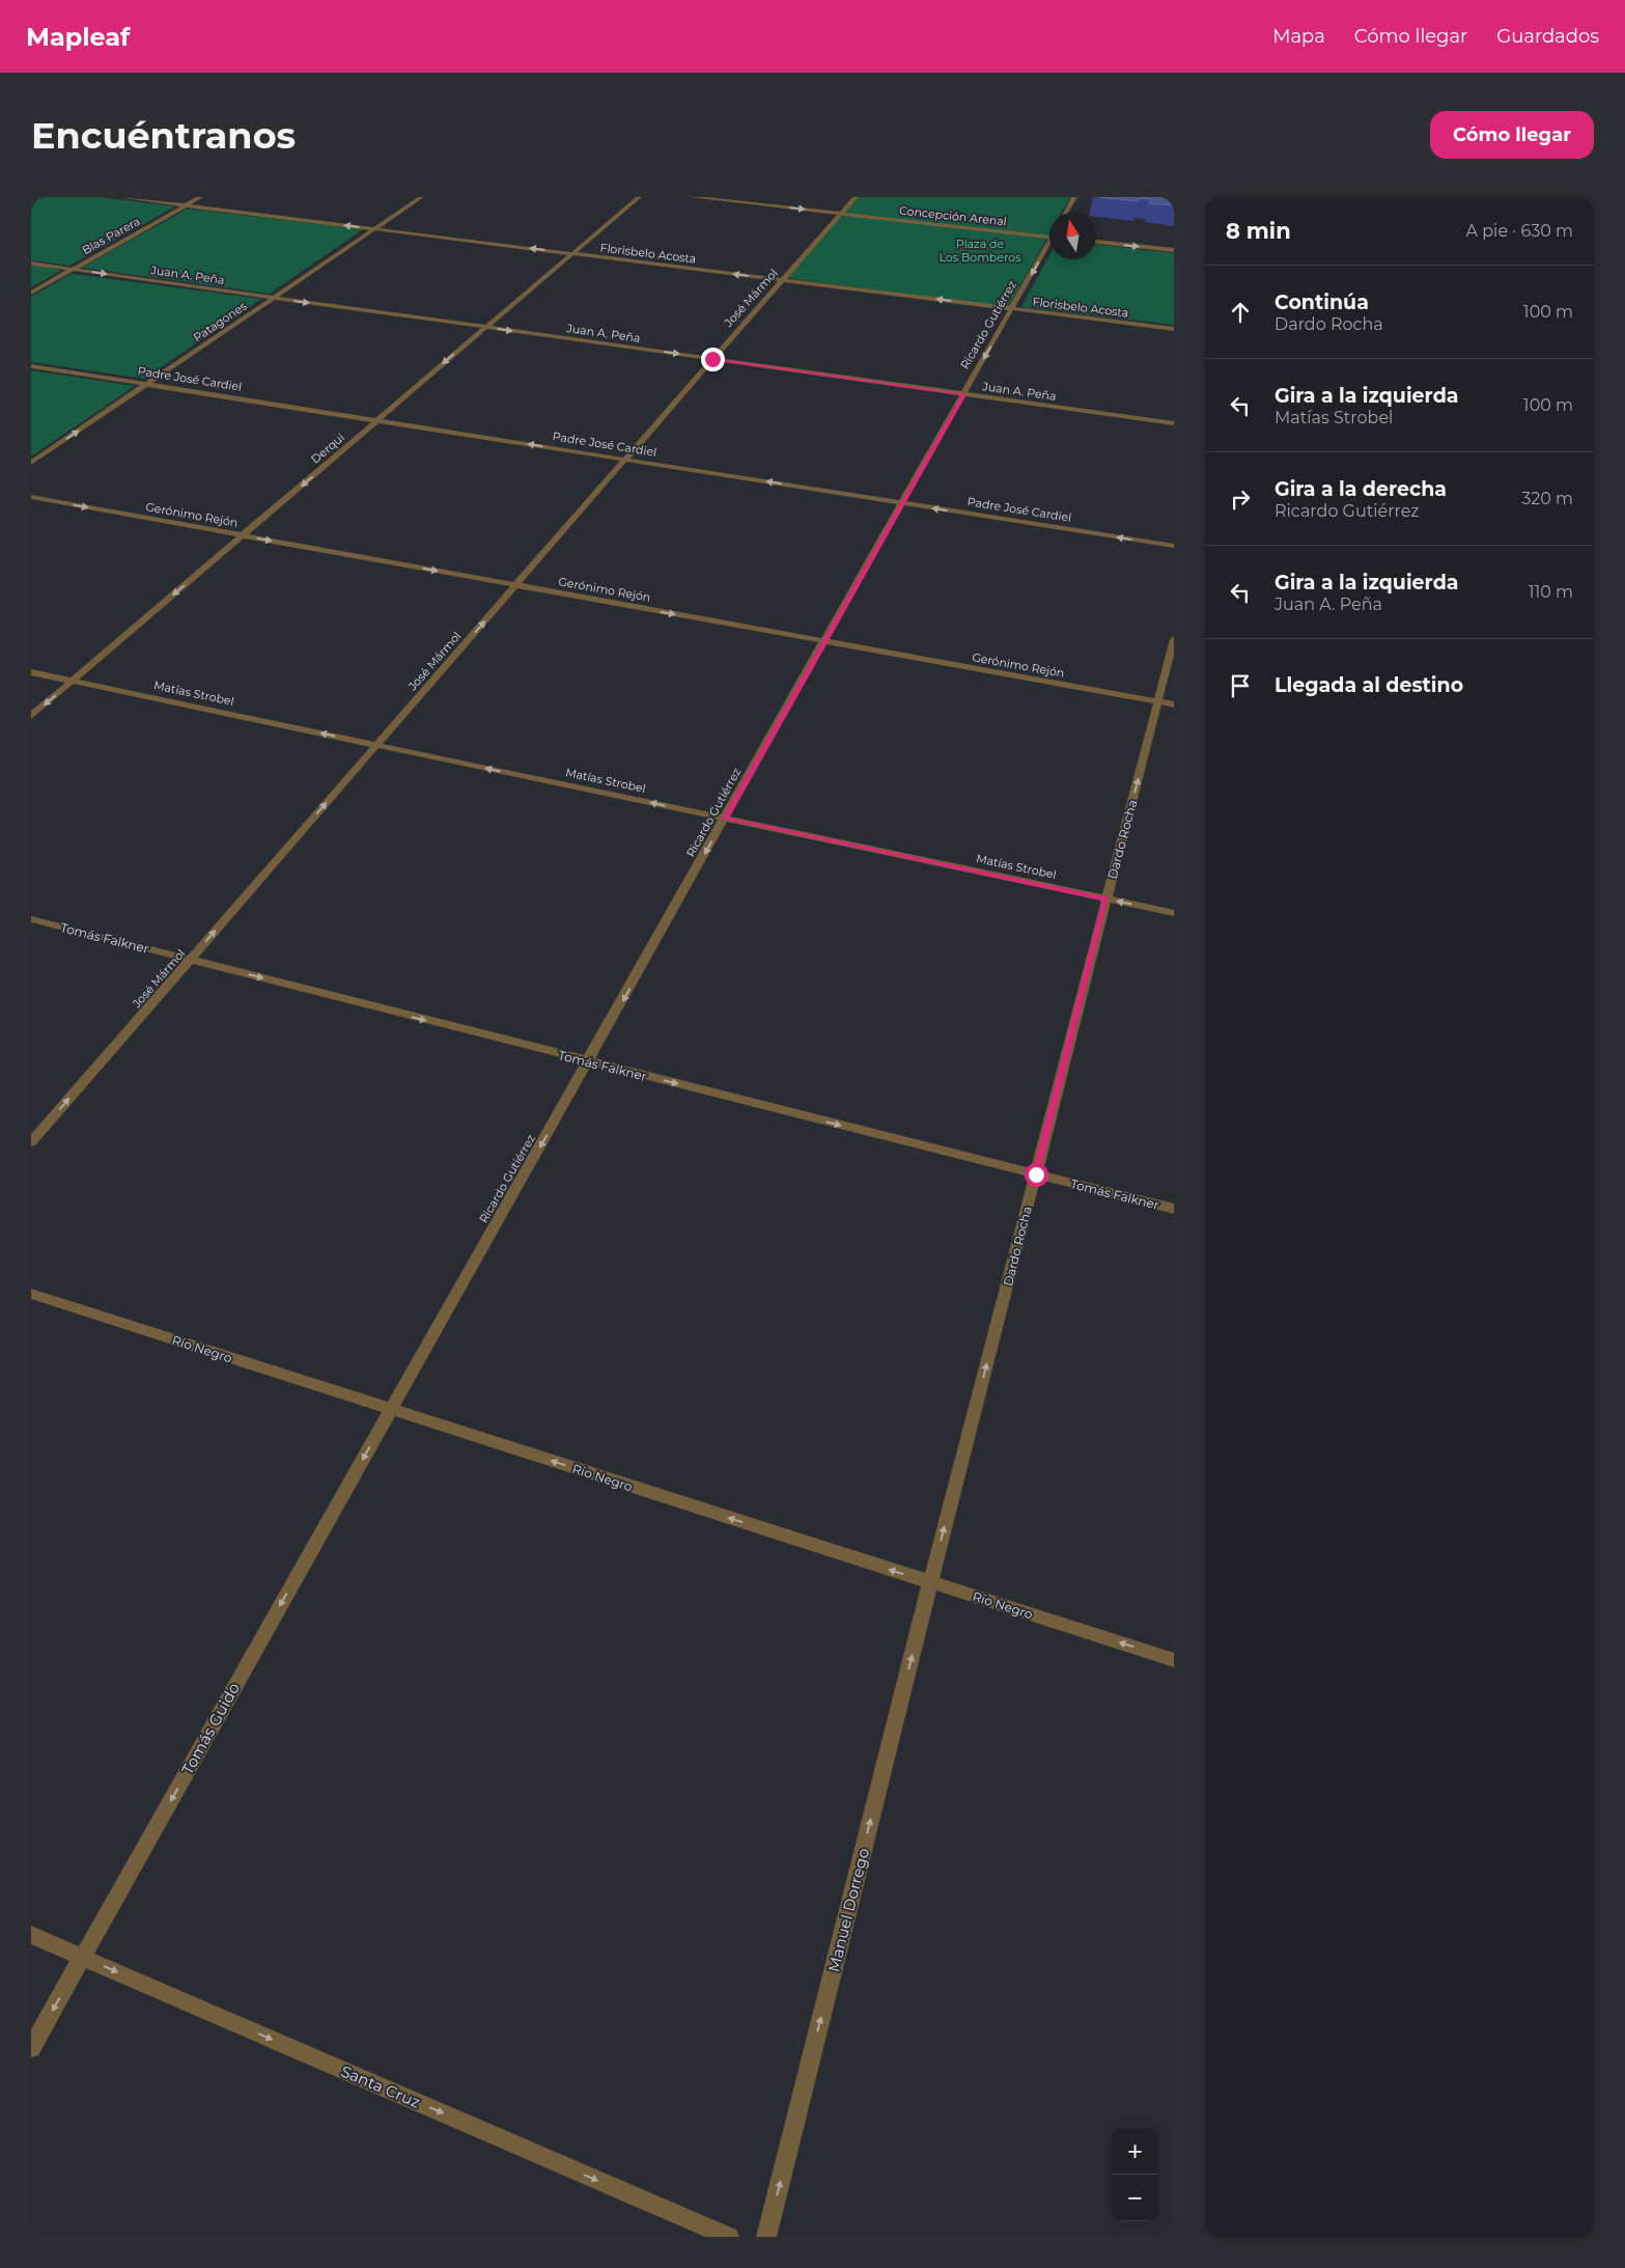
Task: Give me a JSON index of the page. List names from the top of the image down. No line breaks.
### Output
{"streets":{"street":["Concepción Arenal","Blas Parera","Florisbelo Acosta","Juan A. Peña","José Mármol","Patagones","Ricardo Gutiérrez","Padre José Cardiel","Derqui","Gerónimo Rejón","Matías Strobel","Dardo Rocha","Tomás Falkner","Río Negro","Tomás Guido","Manuel Dorrego","Santa Cruz"]},"crossings":[["Concepción Arenal","José Mármol"],["Blas Parera","Florisbelo Acosta"],["Blas Parera","Juan A. Peña"],["Florisbelo Acosta","José Mármol"],["Florisbelo Acosta","Patagones"],["Florisbelo Acosta","Ricardo Gutiérrez"],["Florisbelo Acosta","Derqui"],["Juan A. Peña","José Mármol"],["Juan A. Peña","Patagones"],["Juan A. Peña","Ricardo Gutiérrez"],["Juan A. Peña","Derqui"],["José Mármol","Padre José Cardiel"],["José Mármol","Gerónimo Rejón"],["José Mármol","Matías Strobel"],["José Mármol","Tomás Falkner"],["Patagones","Padre José Cardiel"],["Ricardo Gutiérrez","Padre José Cardiel"],["Ricardo Gutiérrez","Gerónimo Rejón"],["Ricardo Gutiérrez","Matías Strobel"],["Ricardo Gutiérrez","Tomás Falkner"],["Ricardo Gutiérrez","Río Negro"],["Ricardo Gutiérrez","Tomás Guido"],["Padre José Cardiel","Derqui"],["Derqui","Gerónimo Rejón"],["Derqui","Matías Strobel"],["Gerónimo Rejón","Dardo Rocha"],["Matías Strobel","Dardo Rocha"],["Dardo Rocha","Tomás Falkner"],["Dardo Rocha","Río Negro"],["Dardo Rocha","Manuel Dorrego"],["Río Negro","Tomás Guido"],["Río Negro","Manuel Dorrego"],["Tomás Guido","Santa Cruz"]],"one_way":["Concepción Arenal","Florisbelo Acosta","Juan A. Peña","José Mármol","Ricardo Gutiérrez","Padre José Cardiel","Derqui","Gerónimo Rejón","Matías Strobel","Dardo Rocha","Tomás Falkner","Río Negro","Tomás Guido","Manuel Dorrego","Santa Cruz"],"parks":["Plaza de Los Bomberos"],"north":"top","page":{"header":"Mapleaf","nav":["Mapa","Cómo llegar","Guardados"],"buttons":"Cómo llegar","title":"Encuéntranos","heading":["8 min","A pie · 630 m"],"list":[["Continúa","Dardo Rocha","100 m"],["Gira a la izquierda","Matías Strobel","100 m"],["Gira a la derecha","Ricardo Gutiérrez","320 m"],["Gira a la izquierda","Juan A. Peña","110 m"],"Llegada al destino"],"map_buttons":["+","−"]}}
